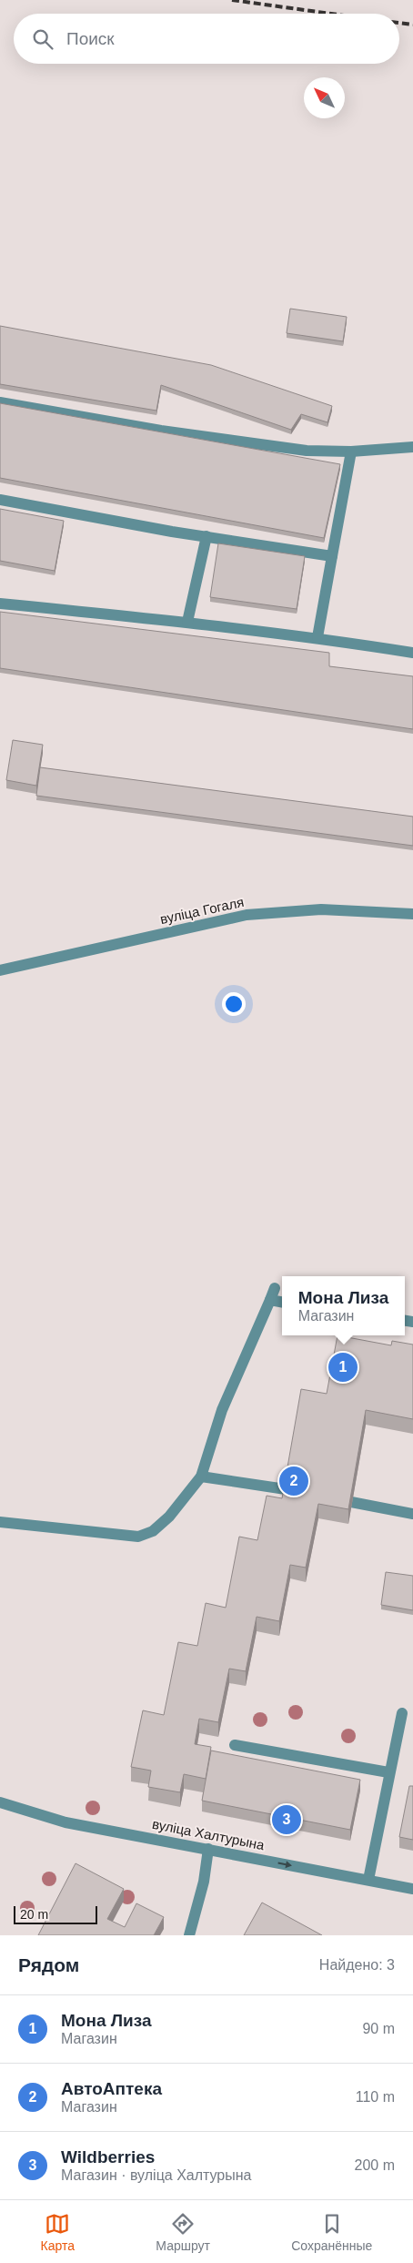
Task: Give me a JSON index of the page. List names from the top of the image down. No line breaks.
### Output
{"streets":{"street":["вуліца Гогаля","вуліца Халтурына"]},"one_way":["вуліца Халтурына"],"scale_bar":"20 m","north":"top left","page":{"search":"Поиск","popup":["Мона Лиза","Магазин"],"pins":["1","2","3"],"scale":"20 m","heading":["Рядом","Найдено: 3"],"list":[{"mark":"1","name":"Мона Лиза","note":"Магазин","value":"90 m"},{"mark":"2","name":"АвтоАптека","note":"Магазин","value":"110 m"},{"mark":"3","name":"Wildberries","note":"Магазин · вуліца Халтурына","value":"200 m"}],"nav":["Карта","Маршрут","Сохранённые"]}}
